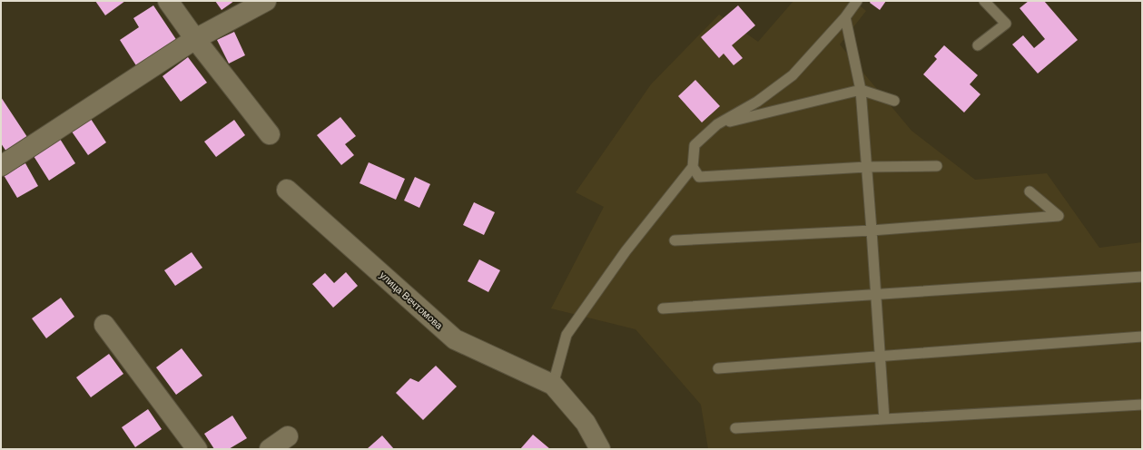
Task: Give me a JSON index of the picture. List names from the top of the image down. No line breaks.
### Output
{"streets":{"street":["улица Вечтомова"]}}
